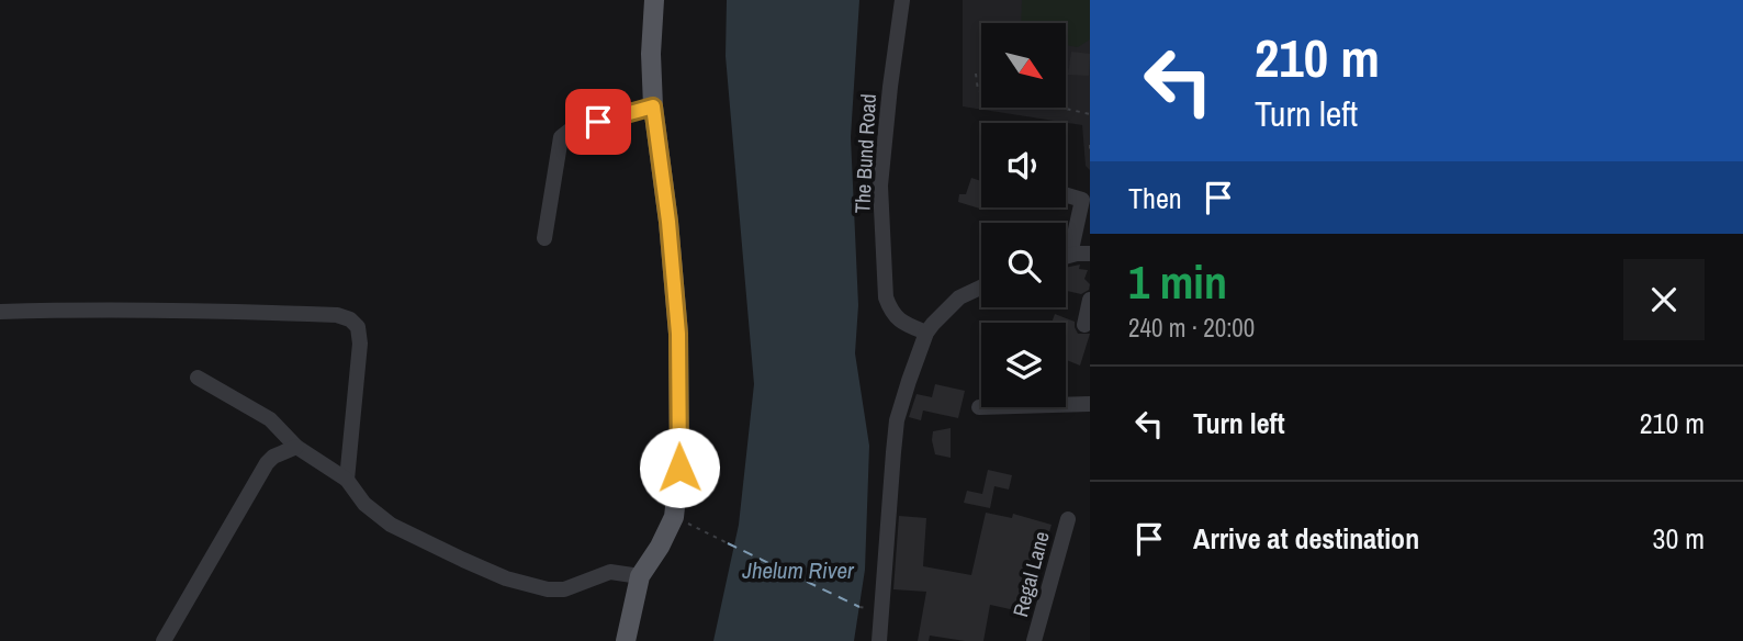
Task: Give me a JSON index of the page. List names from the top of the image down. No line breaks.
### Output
{"streets":{"street":["The Bund Road","Regal Lane"]},"water":["Jhelum River"],"north":"bottom right","page":{"turn":["210 m","Turn left"],"then":"Then","heading":["1 min","240 m · 20:00"],"list":[{"name":"Turn left","value":"210 m"},{"name":"Arrive at destination","value":"30 m"}]}}
